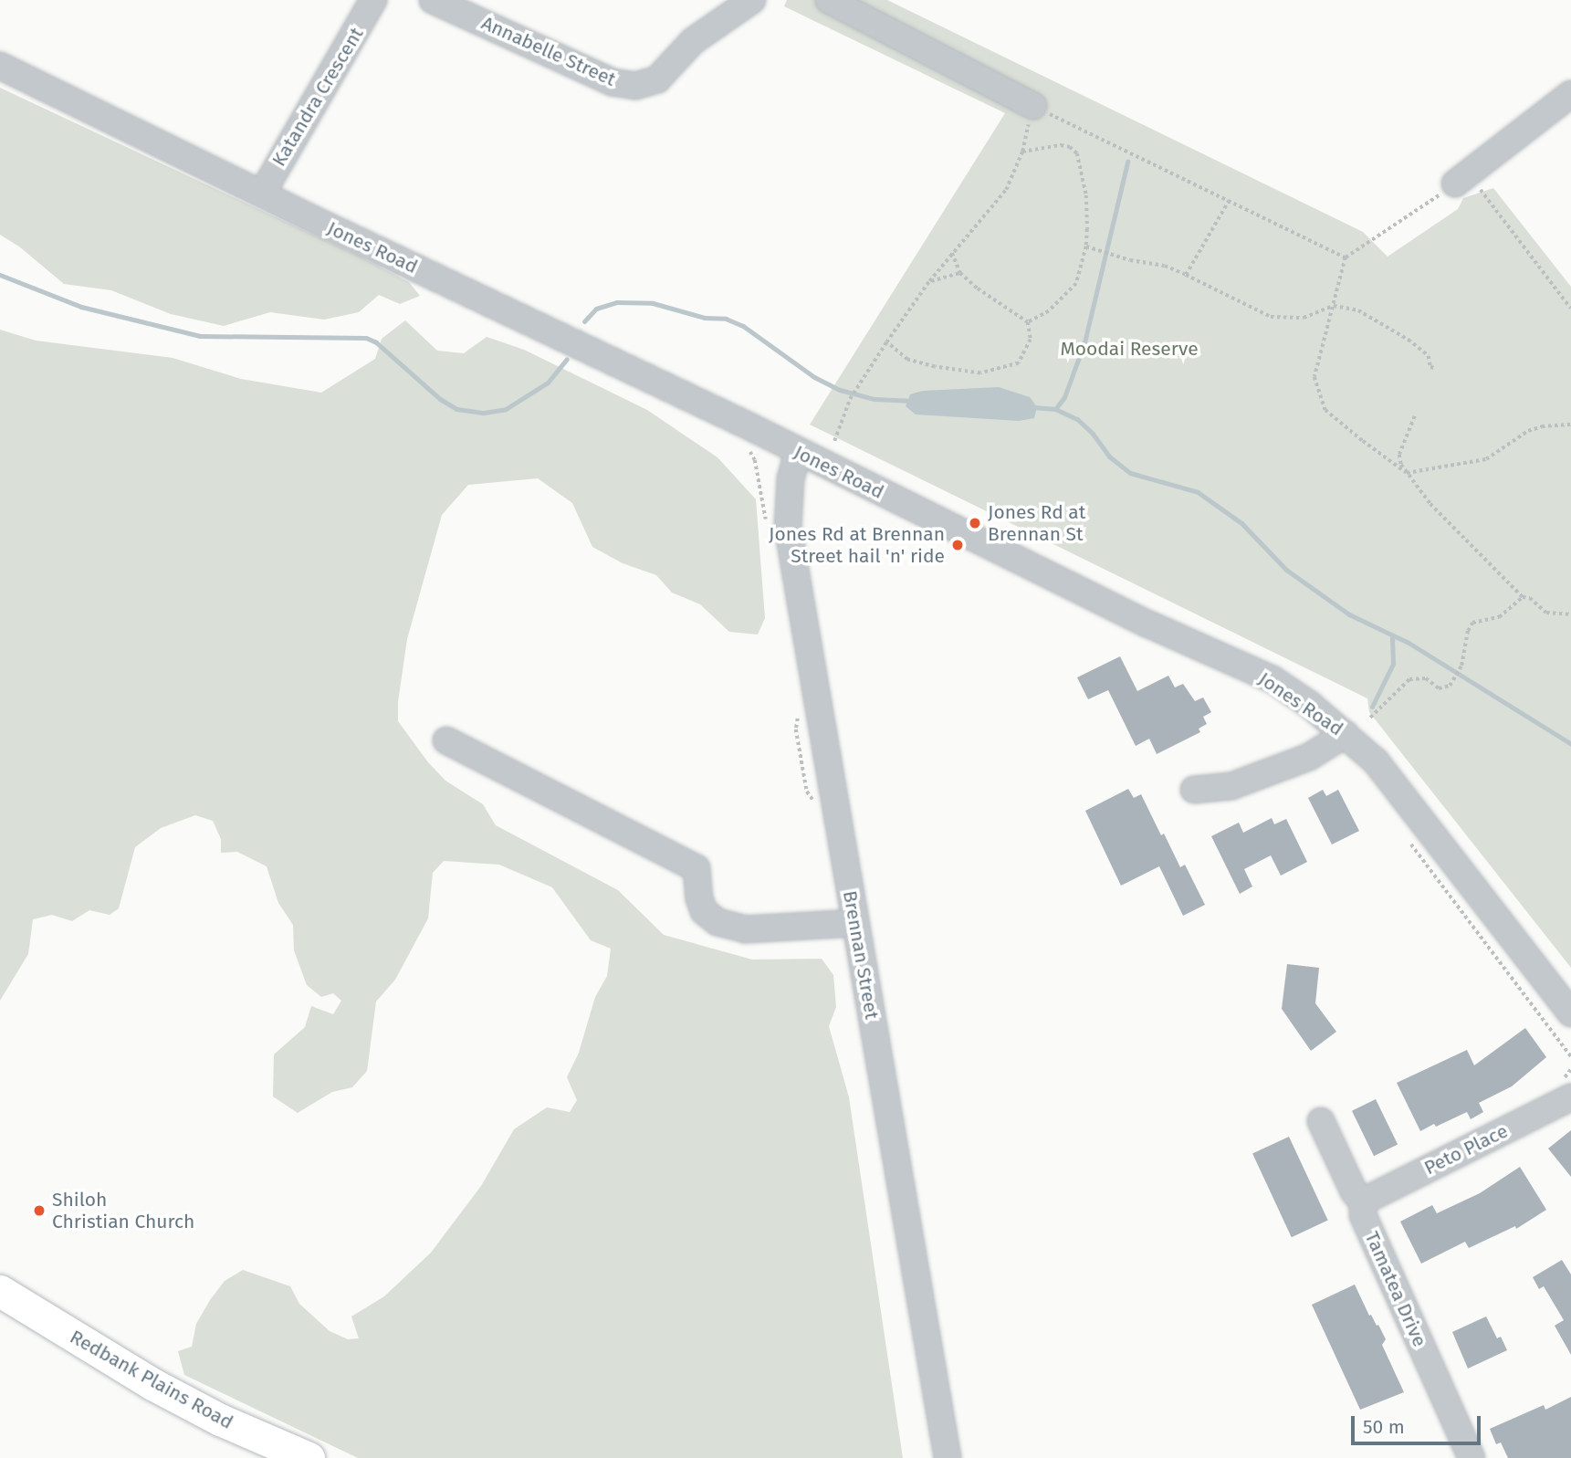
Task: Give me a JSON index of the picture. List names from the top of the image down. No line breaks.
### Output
{"streets":{"main road":["Redbank Plains Road"],"street":["Annabelle Street","Katandra Crescent","Jones Road","Brennan Street","Peto Place","Tamatea Drive"]},"crossings":[["Katandra Crescent","Jones Road"],["Jones Road","Brennan Street"],["Peto Place","Tamatea Drive"]],"parks":["Moodai Reserve"],"places":["Jones Rd at Brennan St","Jones Rd at Brennan Street hail 'n' ride","Shiloh Christian Church"],"scale_bar":"50 m"}
